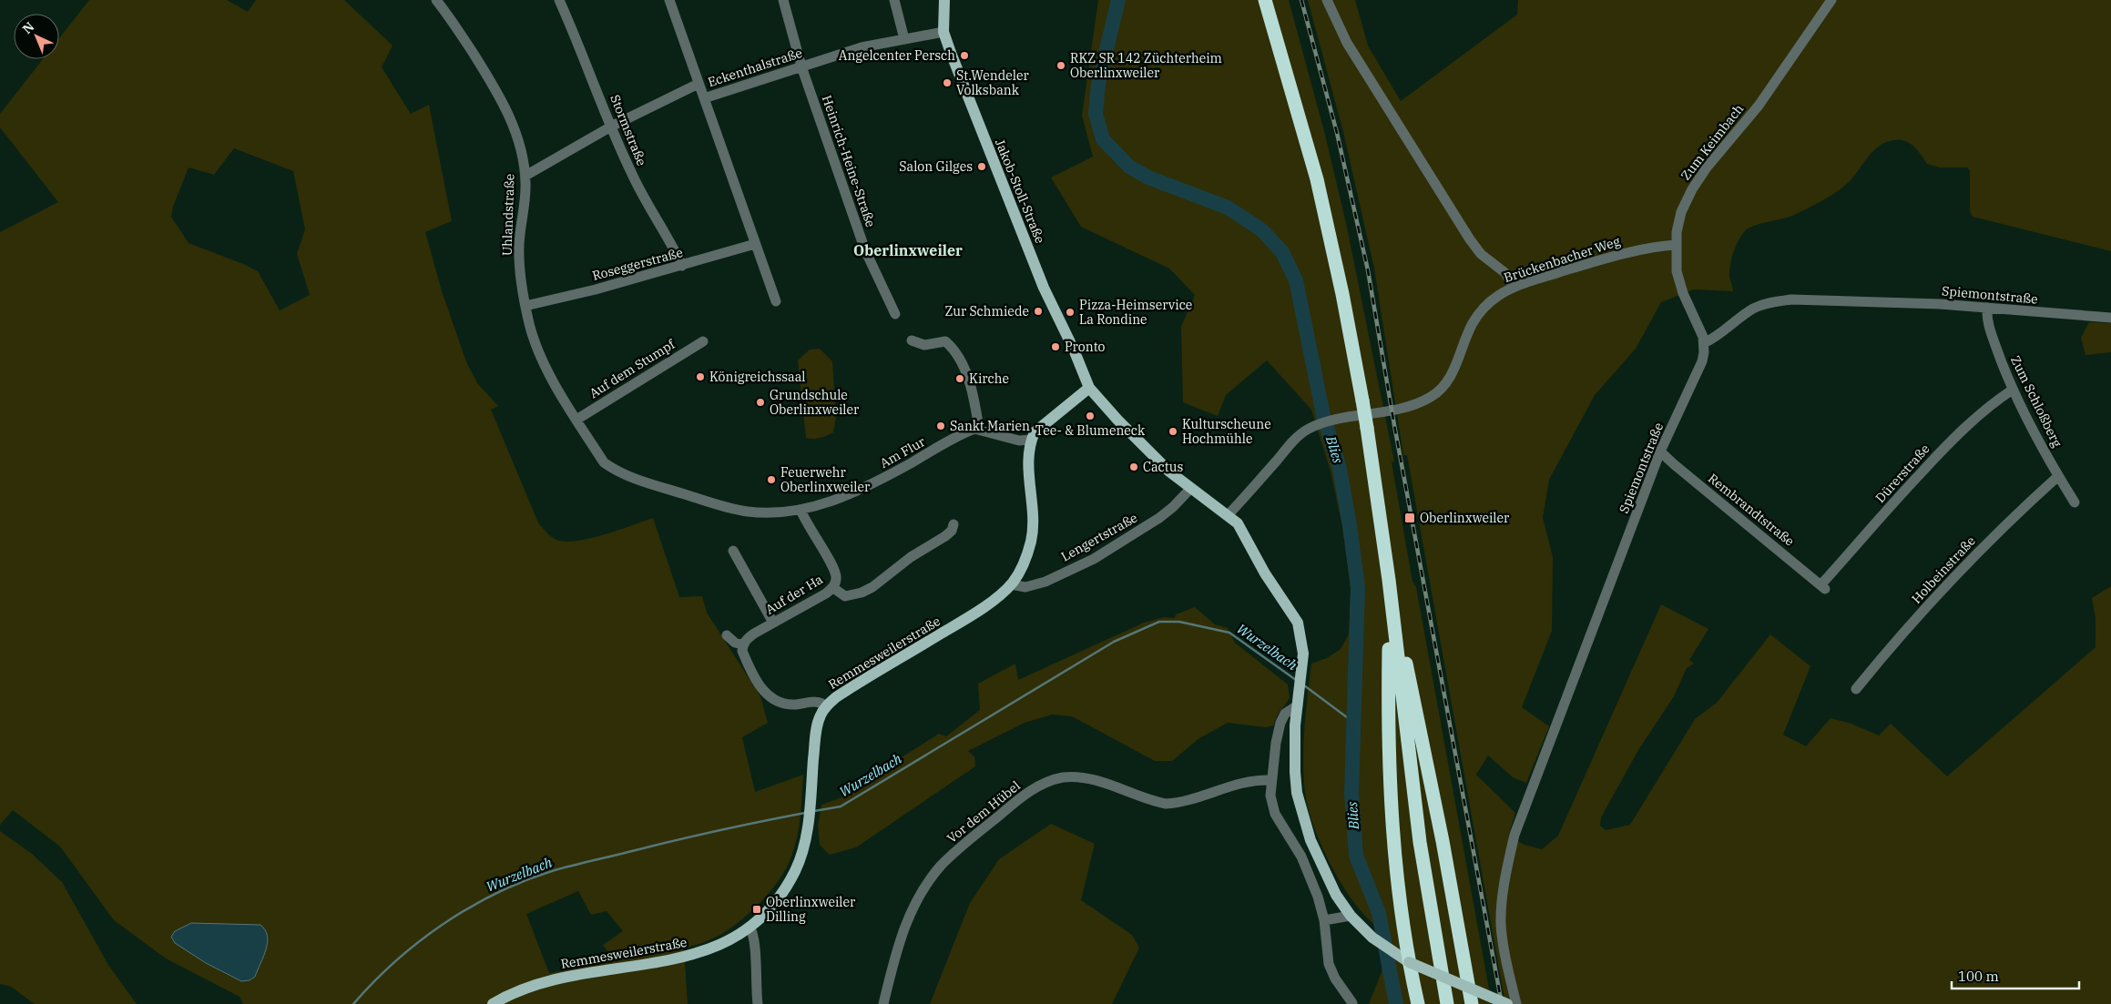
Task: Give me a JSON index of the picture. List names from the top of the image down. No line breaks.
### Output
{"streets":{"main road":["Jakob-Stoll-Straße","Remmesweilerstraße"],"street":["Eckenthalstraße","Stormstraße","Zum Keimbach","Heinrich-Heine-Straße","Uhlandstraße","Brückenbacher Weg","Roseggerstraße","Spiemontstraße","Auf dem Stumpf","Zum Schloßberg","Am Flur","Dürerstraße","Rembrandtstraße","Lengertstraße","Holbeinstraße","Auf der Ha","Vor dem Hübel"]},"crossings":[["Eckenthalstraße","Heinrich-Heine-Straße"],["Eckenthalstraße","Jakob-Stoll-Straße"],["Eckenthalstraße","Roseggerstraße"],["Stormstraße","Roseggerstraße"],["Zum Keimbach","Brückenbacher Weg"],["Zum Keimbach","Spiemontstraße"],["Jakob-Stoll-Straße","Brückenbacher Weg"],["Jakob-Stoll-Straße","Lengertstraße"],["Uhlandstraße","Roseggerstraße"],["Uhlandstraße","Auf dem Stumpf"],["Uhlandstraße","Am Flur"],["Spiemontstraße","Zum Schloßberg"],["Spiemontstraße","Rembrandtstraße"],["Zum Schloßberg","Dürerstraße"],["Zum Schloßberg","Holbeinstraße"],["Am Flur","Auf der Ha"],["Dürerstraße","Rembrandtstraße"],["Lengertstraße","Remmesweilerstraße"]],"districts":["Oberlinxweiler"],"water":["Blies","Wurzelbach"],"places":{"other":["Angelcenter Persch","RKZ SR 142 Züchterheim Oberlinxweiler","St.Wendeler Volksbank","Salon Gilges","Zur Schmiede","Pizza-Heimservice La Rondine","Pronto","Königreichssaal","Kirche","Grundschule Oberlinxweiler","Tee- & Blumeneck","Sankt Marien","Kulturscheune Hochmühle","Cactus","Feuerwehr Oberlinxweiler"],"transit":["Oberlinxweiler","Oberlinxweiler Dilling"]},"scale_bar":"100 m","north":"top left"}
